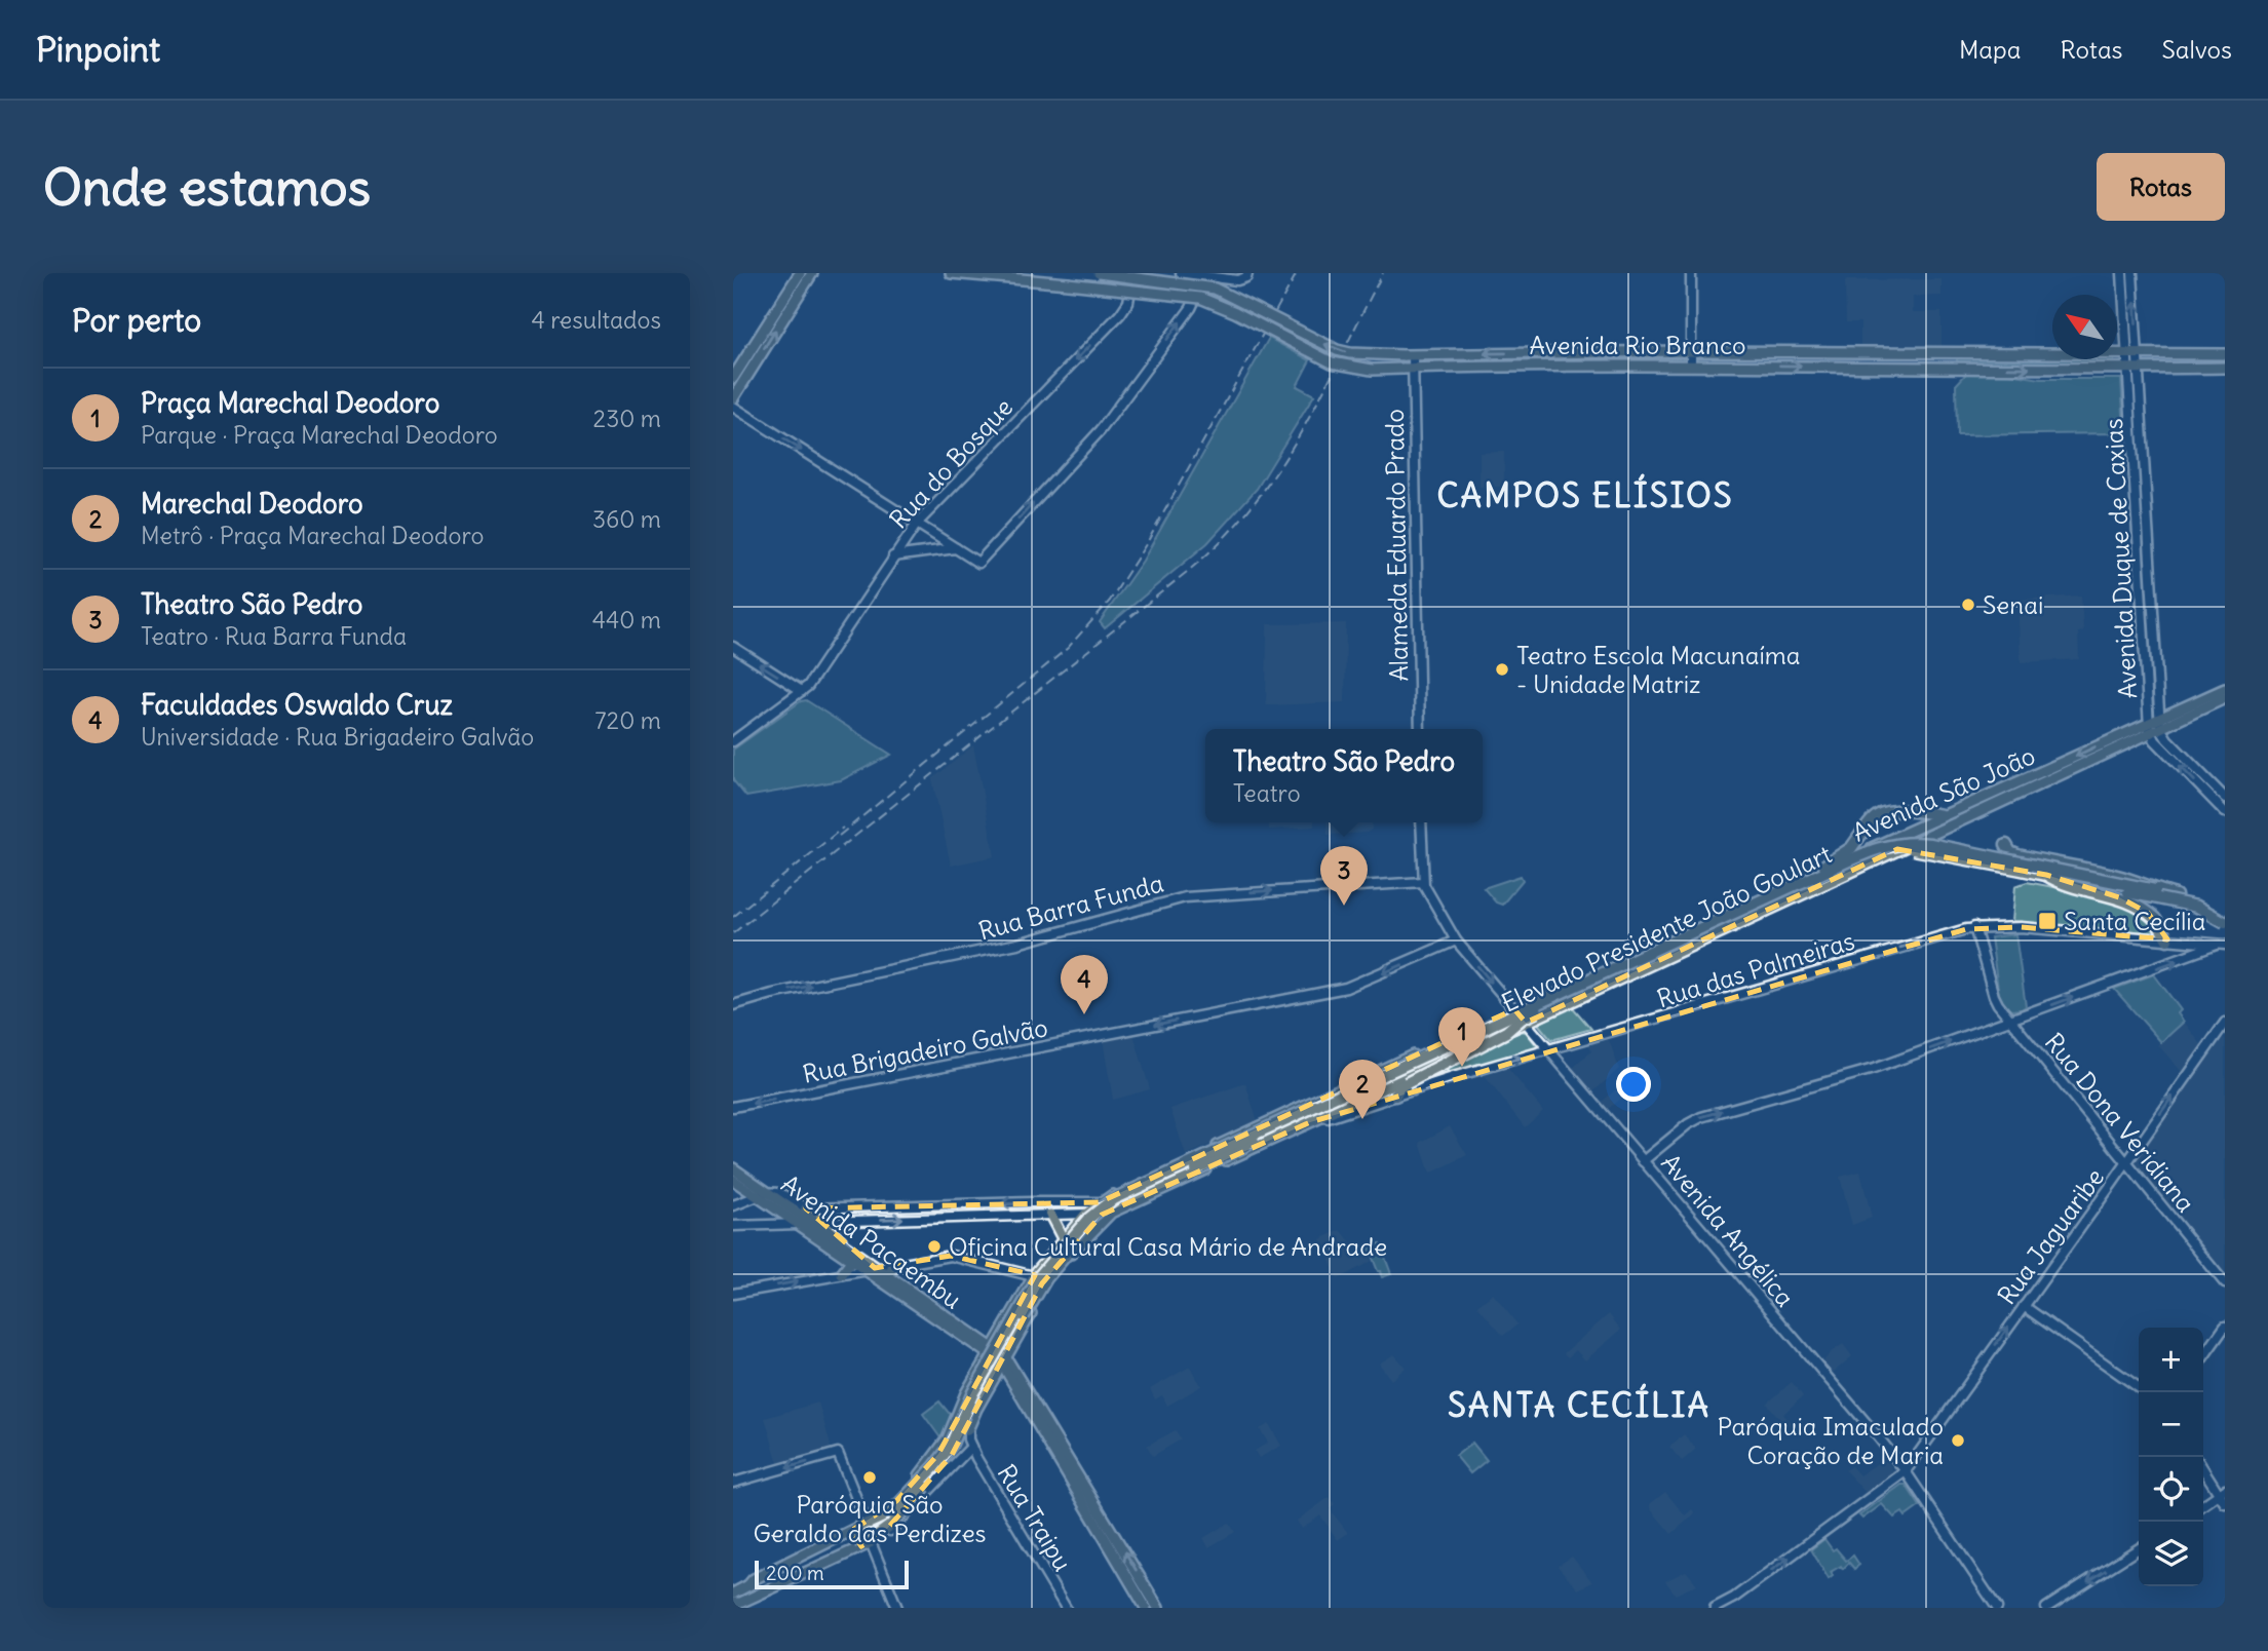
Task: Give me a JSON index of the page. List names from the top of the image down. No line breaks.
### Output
{"streets":{"highway":["Elevado Presidente João Goulart"],"main road":["Avenida Rio Branco","Avenida São João","Avenida Pacaembu"],"street":["Rua do Bosque","Alameda Eduardo Prado","Avenida Duque de Caxias","Rua Barra Funda","Rua das Palmeiras","Rua Brigadeiro Galvão","Rua Dona Veridiana","Avenida Angélica","Rua Jaguaribe","Rua Traipu"]},"crossings":[["Avenida Rio Branco","Alameda Eduardo Prado"],["Avenida Rio Branco","Avenida Duque de Caxias"],["Avenida Duque de Caxias","Avenida São João"],["Avenida São João","Elevado Presidente João Goulart"],["Avenida São João","Rua das Palmeiras"],["Avenida São João","Avenida Angélica"],["Rua Barra Funda","Avenida Angélica"],["Elevado Presidente João Goulart","Avenida Angélica"],["Rua das Palmeiras","Rua Dona Veridiana"],["Rua das Palmeiras","Avenida Angélica"],["Rua Brigadeiro Galvão","Avenida Angélica"],["Rua Dona Veridiana","Rua Jaguaribe"],["Avenida Angélica","Rua Jaguaribe"]],"one_way":["Rua Barra Funda","Rua das Palmeiras","Rua Brigadeiro Galvão","Rua Jaguaribe"],"districts":["CAMPOS ELÍSIOS","SANTA CECÍLIA"],"places":{"other":["Senai","Teatro Escola Macunaíma - Unidade Matriz","Oficina Cultural Casa Mário de Andrade","Paróquia Imaculado Coração de Maria","Paróquia São Geraldo das Perdizes"],"transit":["Santa Cecília"]},"scale_bar":"200 m","north":"top left","page":{"header":"Pinpoint","nav":["Mapa","Rotas","Salvos"],"buttons":"Rotas","title":"Onde estamos","heading":["Por perto","4 resultados"],"list":[{"mark":"1","name":"Praça Marechal Deodoro","note":"Parque · Praça Marechal Deodoro","value":"230 m"},{"mark":"2","name":"Marechal Deodoro","note":"Metrô · Praça Marechal Deodoro","value":"360 m"},{"mark":"3","name":"Theatro São Pedro","note":"Teatro · Rua Barra Funda","value":"440 m"},{"mark":"4","name":"Faculdades Oswaldo Cruz","note":"Universidade · Rua Brigadeiro Galvão","value":"720 m"}],"popup":["Theatro São Pedro","Teatro"],"pins":["3","4","1","2"],"map_buttons":["+","−"],"scale":"200 m"}}
